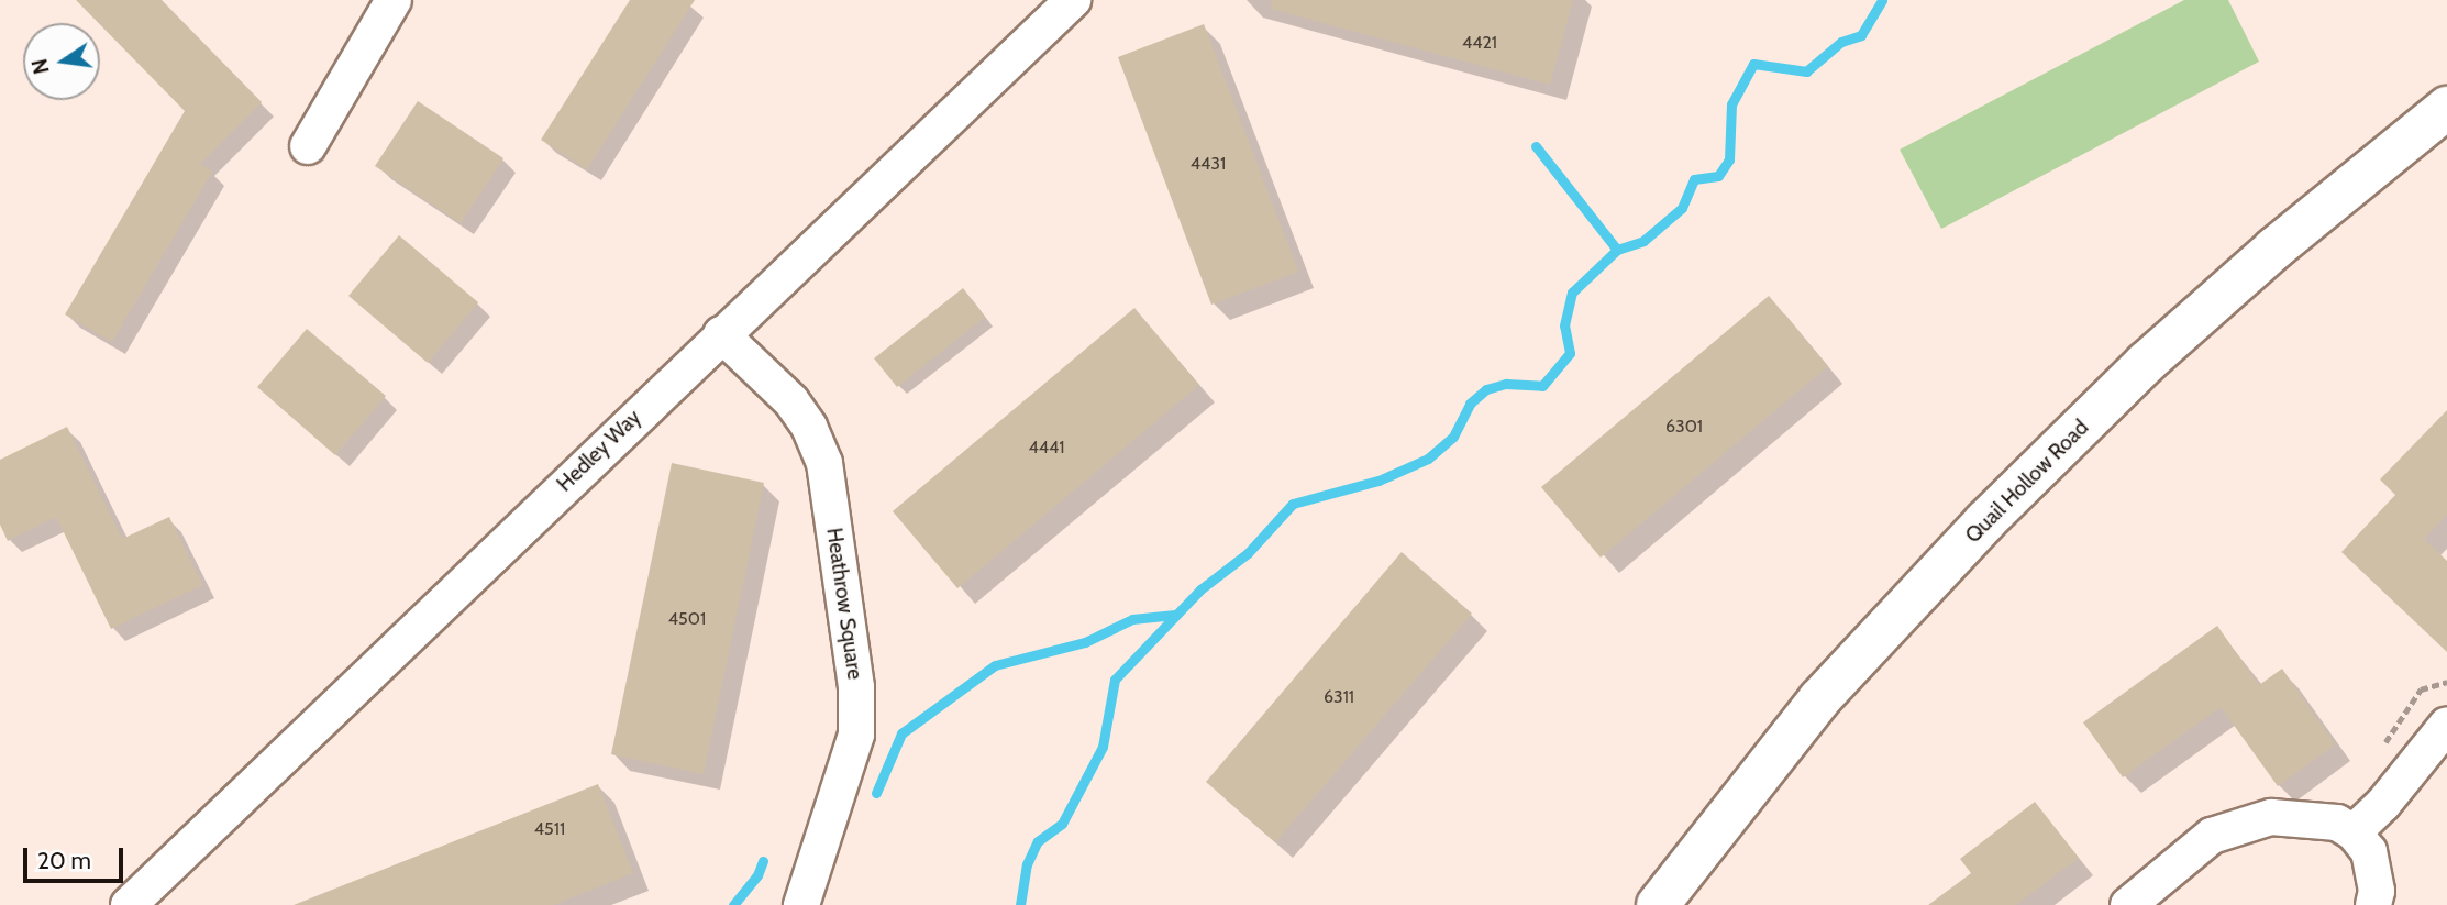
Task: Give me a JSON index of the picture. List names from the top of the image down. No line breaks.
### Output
{"streets":{"main road":["Quail Hollow Road"],"street":["Hedley Way","Heathrow Square"]},"crossings":[["Hedley Way","Heathrow Square"]],"house_numbers":["4421","4431","6301","4441","4501","6311","4511"],"scale_bar":"20 m","north":"left"}
